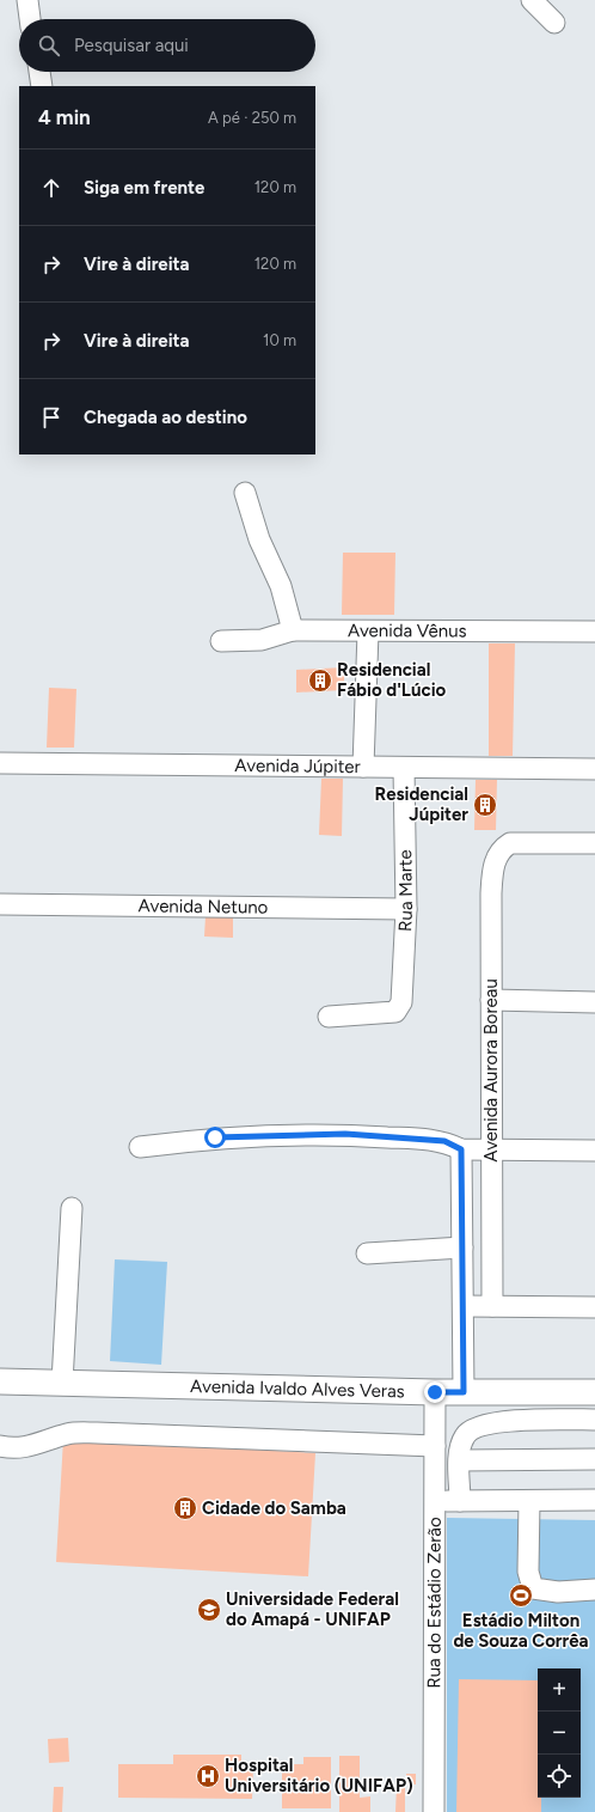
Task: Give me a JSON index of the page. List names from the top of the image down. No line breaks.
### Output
{"streets":{"main road":["Avenida Ivaldo Alves Veras"],"street":["Avenida Vênus","Avenida Júpiter","Rua Marte","Avenida Netuno","Avenida Aurora Boreau","Rua do Estádio Zerão"]},"crossings":[["Avenida Júpiter","Rua Marte"],["Rua Marte","Avenida Netuno"],["Avenida Ivaldo Alves Veras","Rua do Estádio Zerão"]],"places":{"building":["Residencial Fábio d'Lúcio","Residencial Júpiter","Cidade do Samba"],"sports":["Estádio Milton de Souza Corrêa"],"school or university":["Universidade Federal do Amapá - UNIFAP"],"hospital":["Hospital Universitário (UNIFAP)"]},"page":{"search":"Pesquisar aqui","heading":["4 min","A pé · 250 m"],"list":[["Siga em frente","120 m"],["Vire à direita","120 m"],["Vire à direita","10 m"],"Chegada ao destino"],"map_buttons":["+","−"]}}
